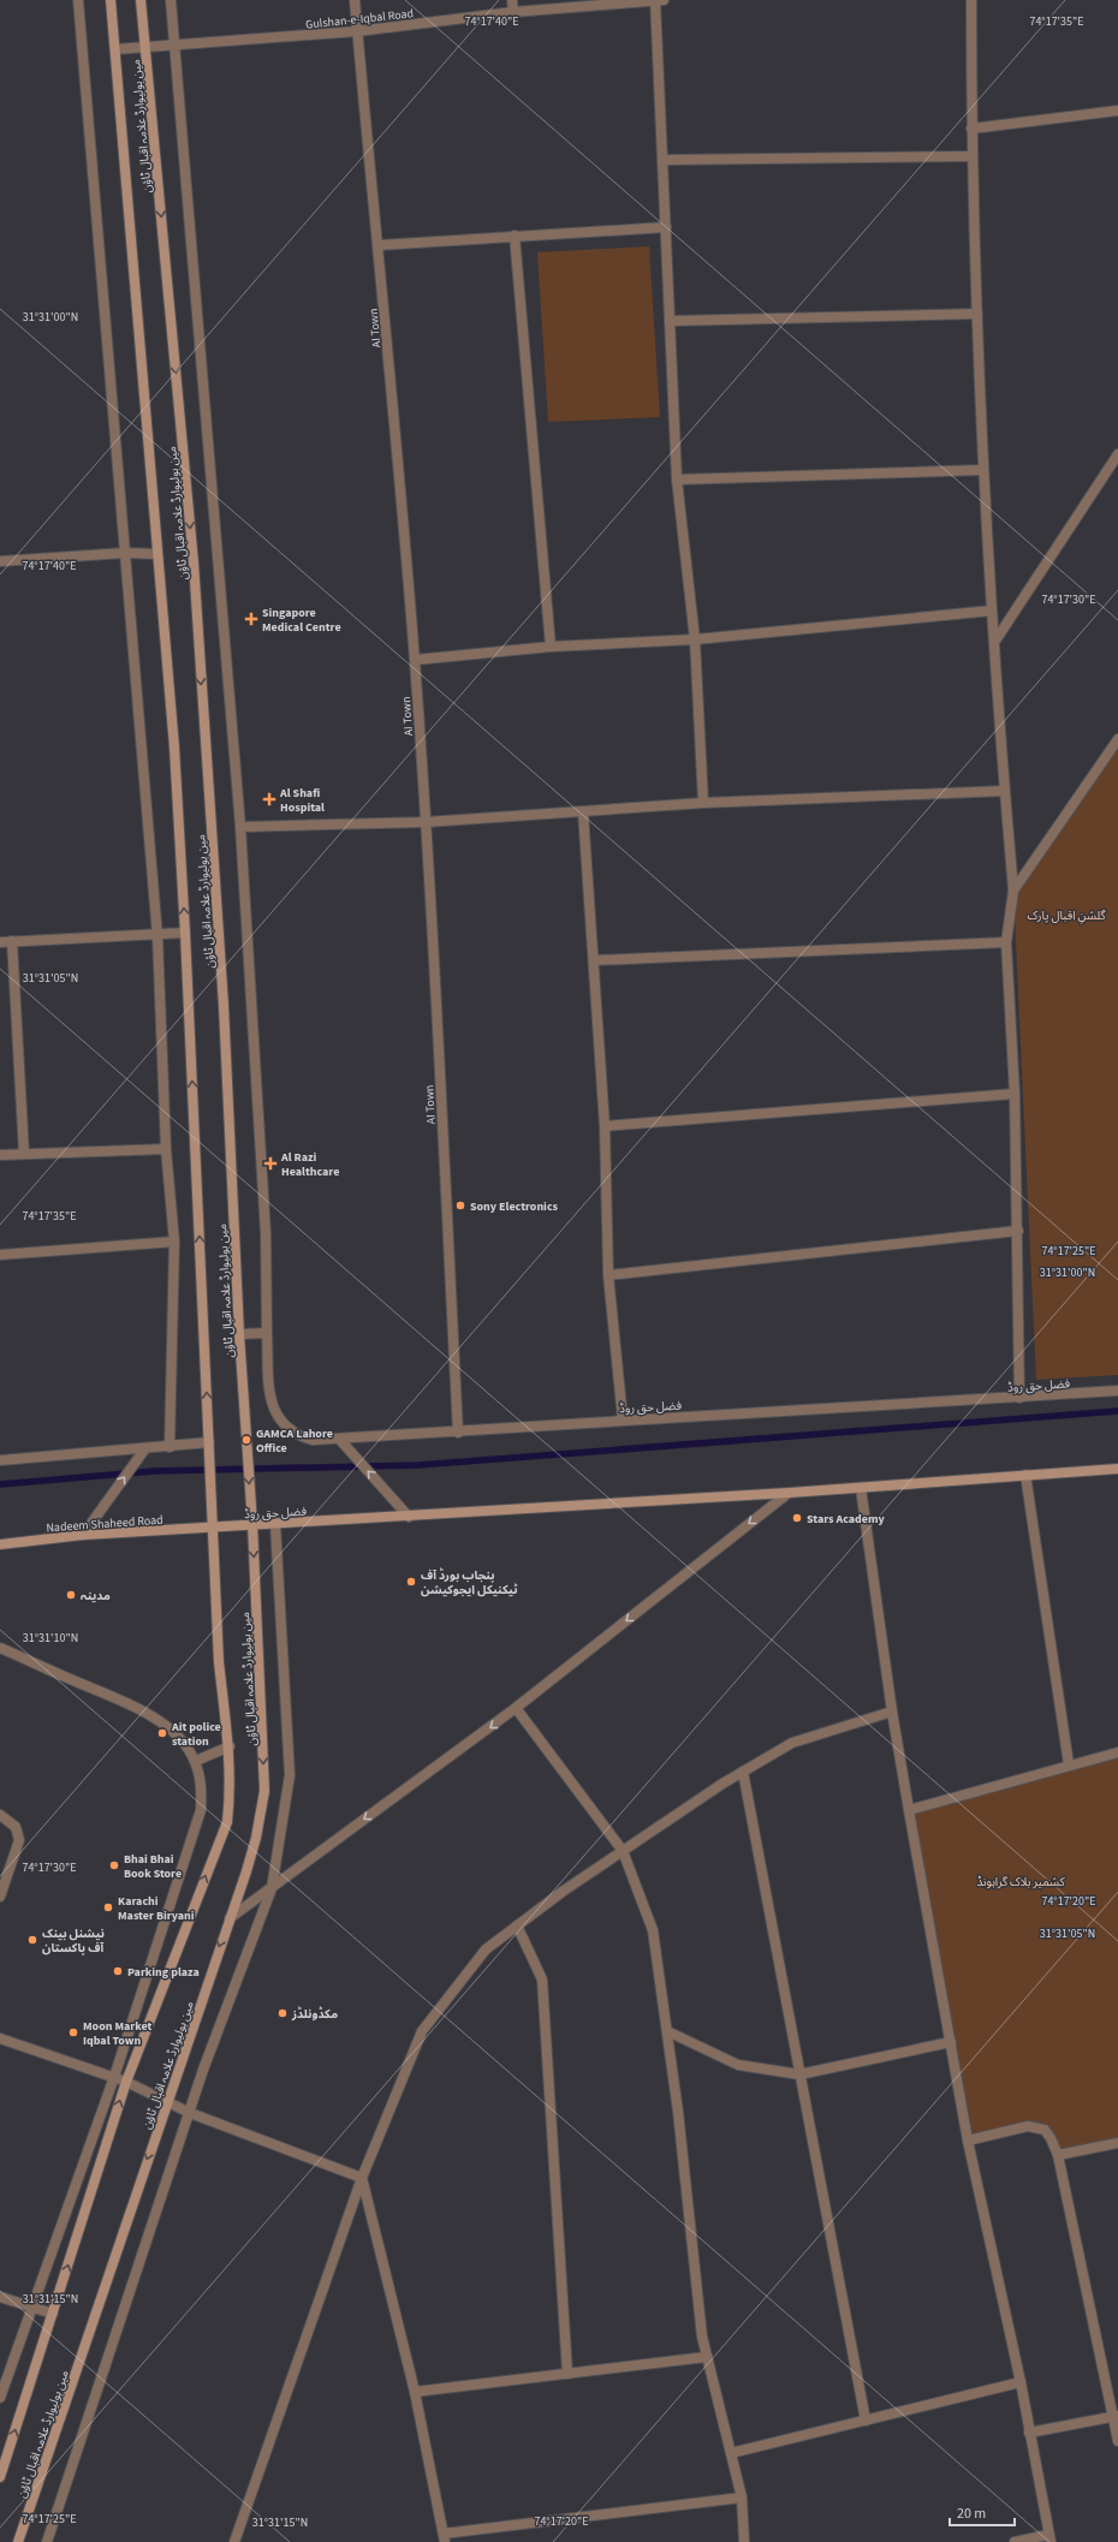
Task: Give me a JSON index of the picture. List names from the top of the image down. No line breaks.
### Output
{"streets":{"main road":["مین بولیوارڈ علامہ اقبال ٹاؤن","فضل حق روڈ","Nadeem Shaheed Road"],"street":["Gulshan-e-Iqbal Road","AI Town"]},"crossings":[["Gulshan-e-Iqbal Road","مین بولیوارڈ علامہ اقبال ٹاؤن"],["Gulshan-e-Iqbal Road","AI Town"],["Gulshan-e-Iqbal Road","فضل حق روڈ"],["مین بولیوارڈ علامہ اقبال ٹاؤن","فضل حق روڈ"],["مین بولیوارڈ علامہ اقبال ٹاؤن","Nadeem Shaheed Road"],["AI Town","فضل حق روڈ"],["فضل حق روڈ","Nadeem Shaheed Road"]],"parks":["گلشنِ اقبال پارک","کشمیر بلاک ﮔﺮﺍﮨﻮﻧﮉ"],"places":{"health":["Singapore Medical Centre","Al Shafi Hospital","Al Razi Healthcare"],"other":["Sony Electronics","GAMCA Lahore Office","Stars Academy","پنجاب بورڈ آف ٹیکنیکل ایجوکیشن","مدینہ","Ait police station","Bhai Bhai Book Store","Karachi Master Biryani","نیشنل بینک آف پاکستان","Parking plaza","مکڈونلڈز","Moon Market Iqbal Town"]},"scale_bar":"20 m","coordinates":["74°17'40\"E","74°17'35\"E","31°31'00\"N","74°17'30\"E","31°31'05\"N","74°17'25\"E","31°31'10\"N","74°17'20\"E","31°31'15\"N"]}
